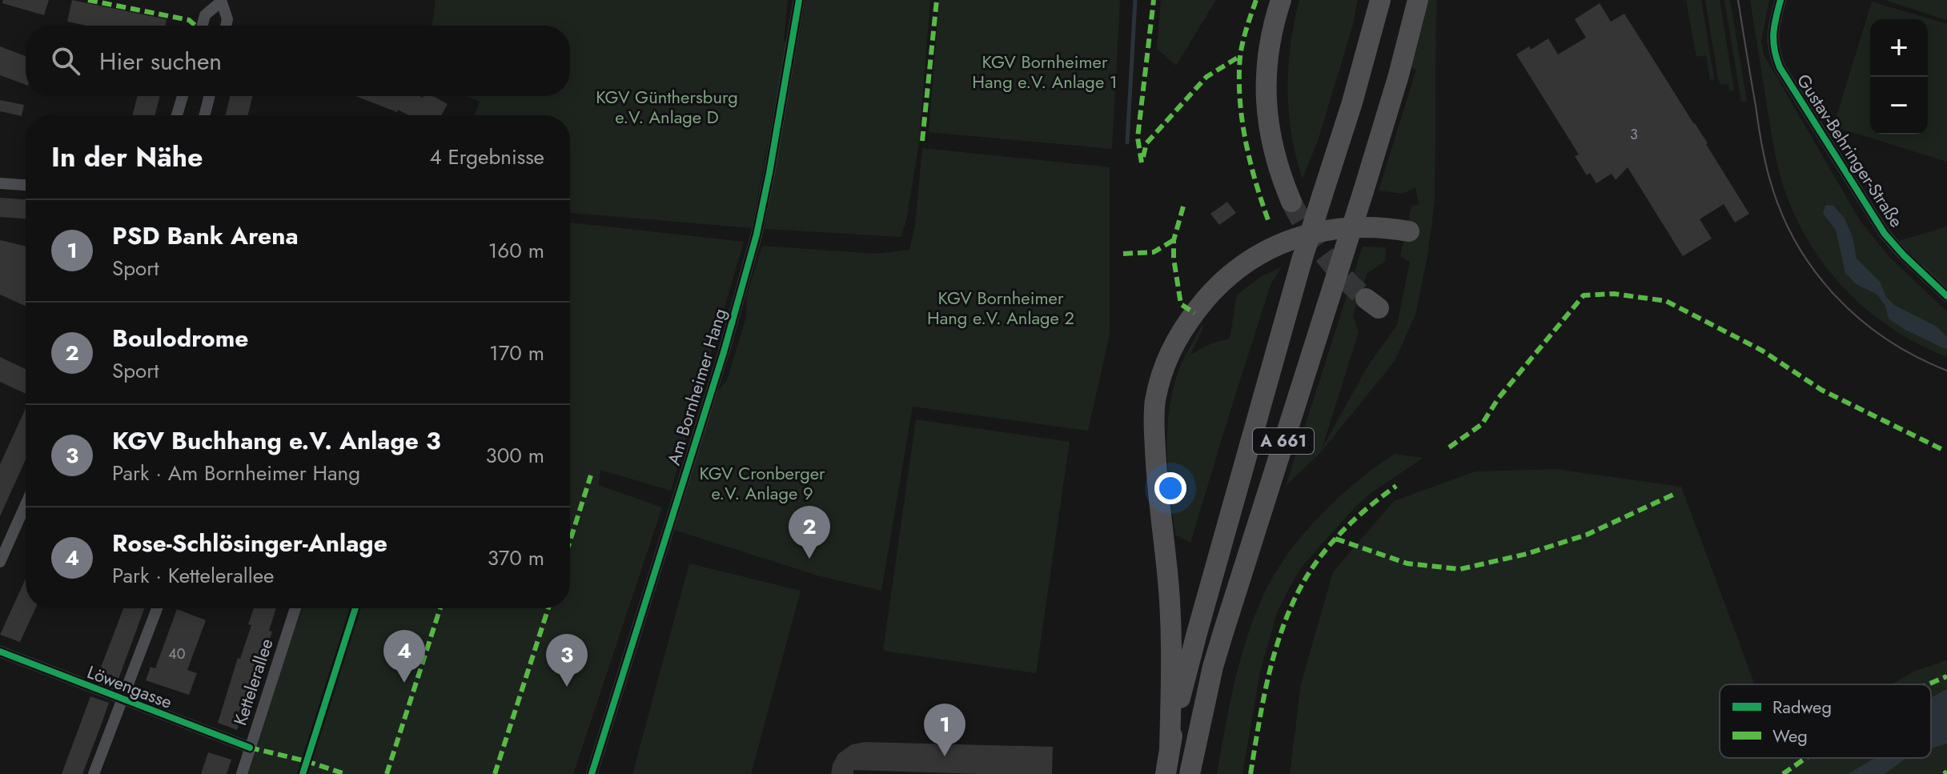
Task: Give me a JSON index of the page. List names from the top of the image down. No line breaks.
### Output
{"streets":{"highway":["A 661"],"street":["Gustav-Behringer-Straße","Am Bornheimer Hang","Kettelerallee","Löwengasse"]},"crossings":[["Kettelerallee","Löwengasse"]],"parks":["KGV Bornheimer Hang e.V. Anlage 1","KGV Günthersburg e.V. Anlage D","KGV Bornheimer Hang e.V. Anlage 2","KGV Cronberger e.V. Anlage 9"],"house_numbers":["3","40"],"legend":["Radweg","Weg"],"page":{"map_buttons":["+","−"],"search":"Hier suchen","heading":["In der Nähe","4 Ergebnisse"],"list":[{"mark":"1","name":"PSD Bank Arena","note":"Sport","value":"160 m"},{"mark":"2","name":"Boulodrome","note":"Sport","value":"170 m"},{"mark":"3","name":"KGV Buchhang e.V. Anlage 3","note":"Park · Am Bornheimer Hang","value":"300 m"},{"mark":"4","name":"Rose-Schlösinger-Anlage","note":"Park · Kettelerallee","value":"370 m"}],"pins":["2","4","3","1"]}}
